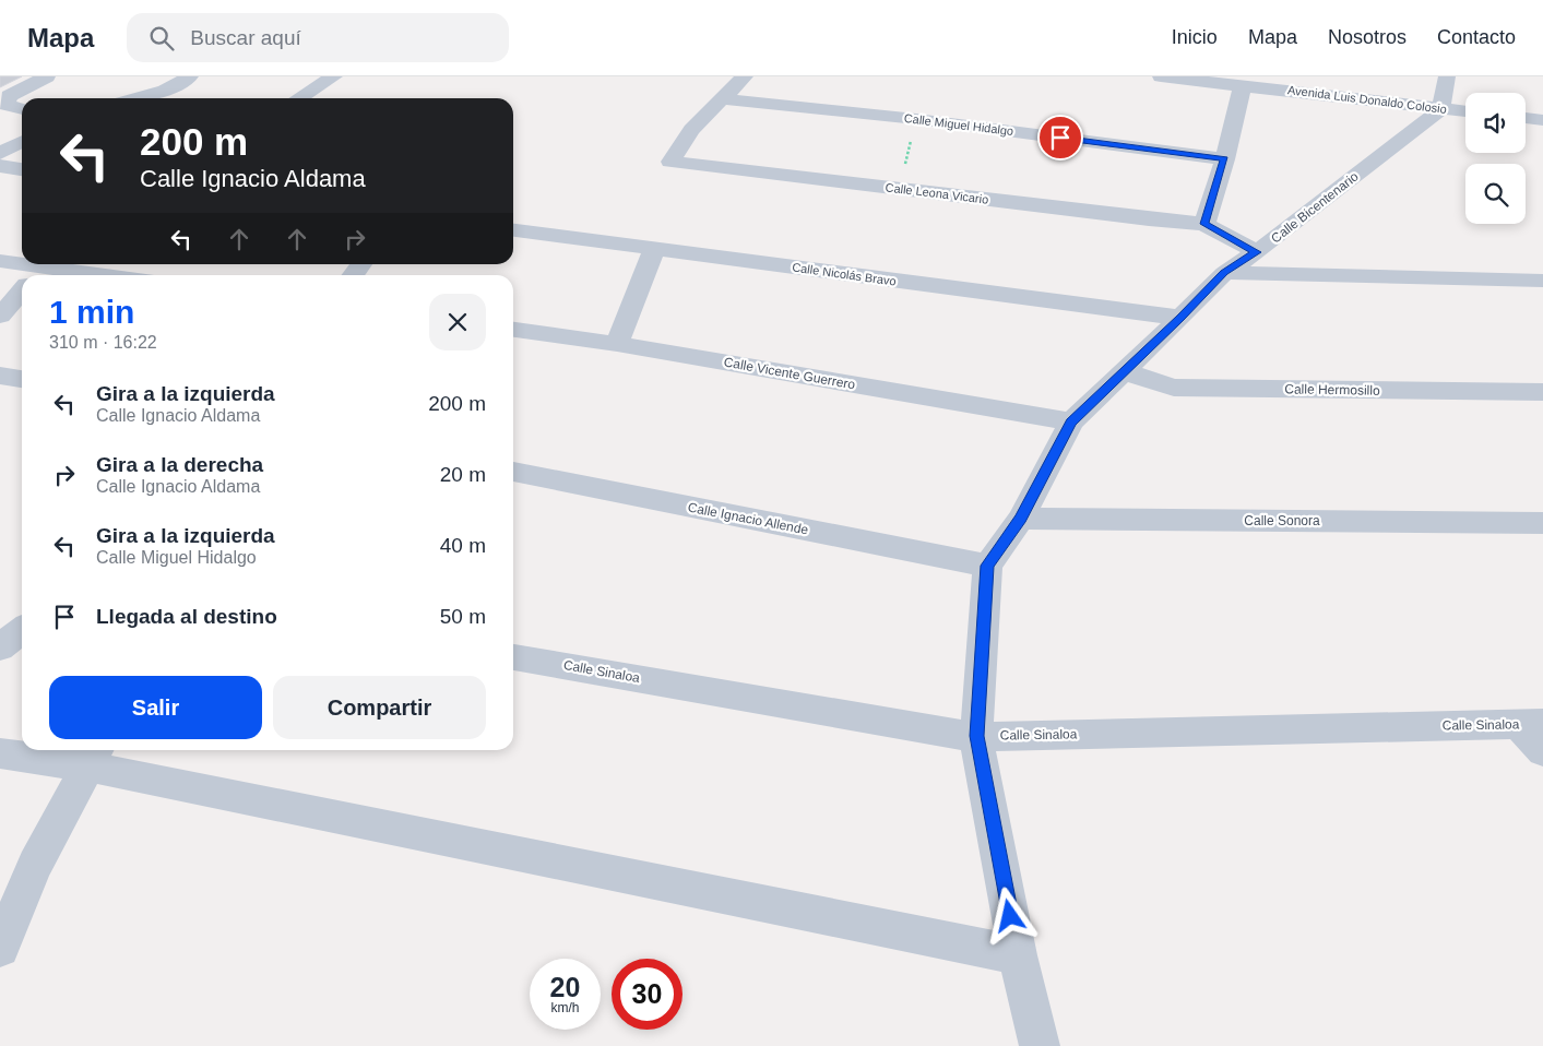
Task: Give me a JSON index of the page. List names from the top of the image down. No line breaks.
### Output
{"streets":{"street":["Avenida Luis Donaldo Colosio","Calle Miguel Hidalgo","Calle Leona Vicario","Calle Bicentenario","Calle Nicolás Bravo","Calle Vicente Guerrero","Calle Hermosillo","Calle Ignacio Allende","Calle Sonora","Calle Sinaloa"]},"crossings":[["Avenida Luis Donaldo Colosio","Calle Bicentenario"],["Calle Miguel Hidalgo","Calle Leona Vicario"],["Calle Bicentenario","Calle Nicolás Bravo"],["Calle Bicentenario","Calle Vicente Guerrero"],["Calle Bicentenario","Calle Hermosillo"],["Calle Bicentenario","Calle Ignacio Allende"],["Calle Bicentenario","Calle Sonora"]],"page":{"header":"Mapa","search":"Buscar aquí","nav":["Inicio","Mapa","Nosotros","Contacto"],"turn":["200 m","Calle Ignacio Aldama"],"heading":["1 min","310 m · 16:22"],"list":[{"name":"Gira a la izquierda","note":"Calle Ignacio Aldama","value":"200 m"},{"name":"Gira a la derecha","note":"Calle Ignacio Aldama","value":"20 m"},{"name":"Gira a la izquierda","note":"Calle Miguel Hidalgo","value":"40 m"},{"name":"Llegada al destino","value":"50 m"}],"buttons":["Salir","Compartir"],"speed":"20 km/h","limit":"30"}}
